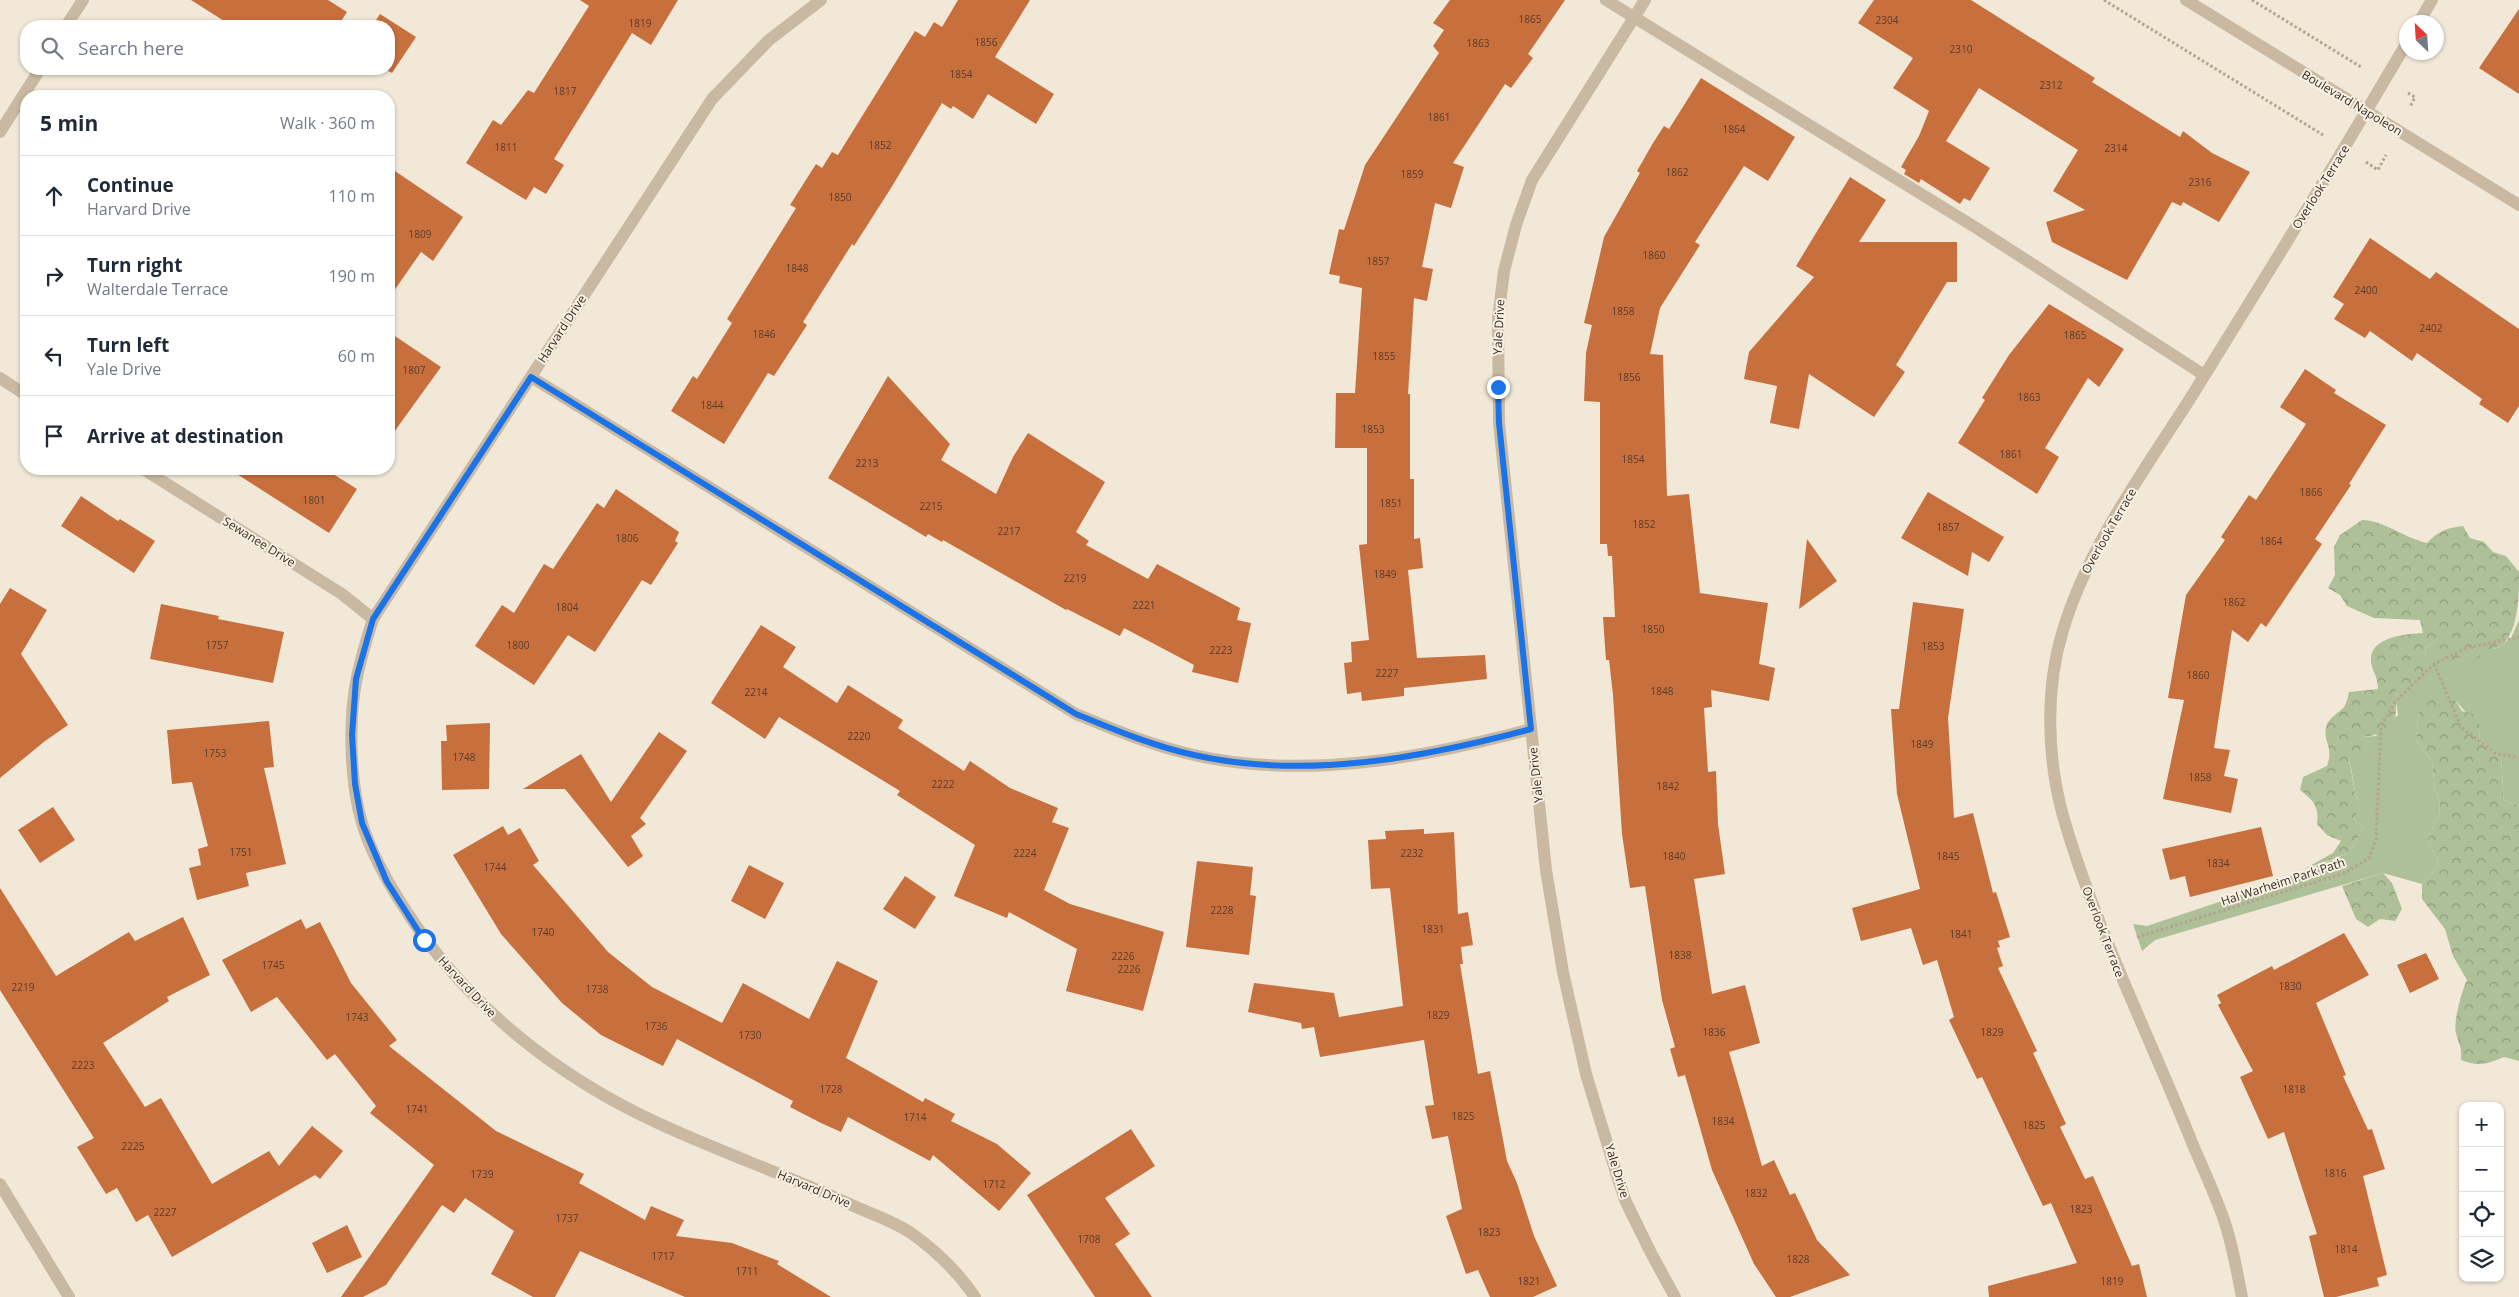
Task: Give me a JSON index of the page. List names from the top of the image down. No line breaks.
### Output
{"streets":{"street":["Boulevard Napoleon","Overlook Terrace","Yale Drive","Harvard Drive","Sewanee Drive"],"path":["Hal Warheim Park Path"]},"crossings":[["Boulevard Napoleon","Overlook Terrace"],["Harvard Drive","Sewanee Drive"]],"house_numbers":["1865","2304","1819","1856","1863","2310","1854","2312","1817","1861","1864","1852","1811","2314","1862","1859","2316","1850","1809","1860","1857","1848","2400","1858","2402","1846","1865","1855","1807","1856","1863","1844","1853","1861","1854","2213","1866","1801","1851","2215","1852","1857","2217","1806","1864","1849","2219","1862","2221","1804","1850","1757","1800","1853","2223","2227","1860","1848","2214","2220","1849","1753","1748","1858","2222","1842","1751","2224","2232","1840","1845","1834","1744","2228","1831","1740","1841","1838","2226","1745","2226","1830","2219","1738","1829","1743","1736","1836","1829","1730","2223","1728","1818","1741","1825","1714","1834","1825","2225","1816","1739","1712","1832","1823","2227","1737","1823","1708","1814","1717","1828","1711","1821","1819"],"north":"top left","page":{"search":"Search here","heading":["5 min","Walk · 360 m"],"list":[["Continue","Harvard Drive","110 m"],["Turn right","Walterdale Terrace","190 m"],["Turn left","Yale Drive","60 m"],"Arrive at destination"],"map_buttons":["+","−"]}}
